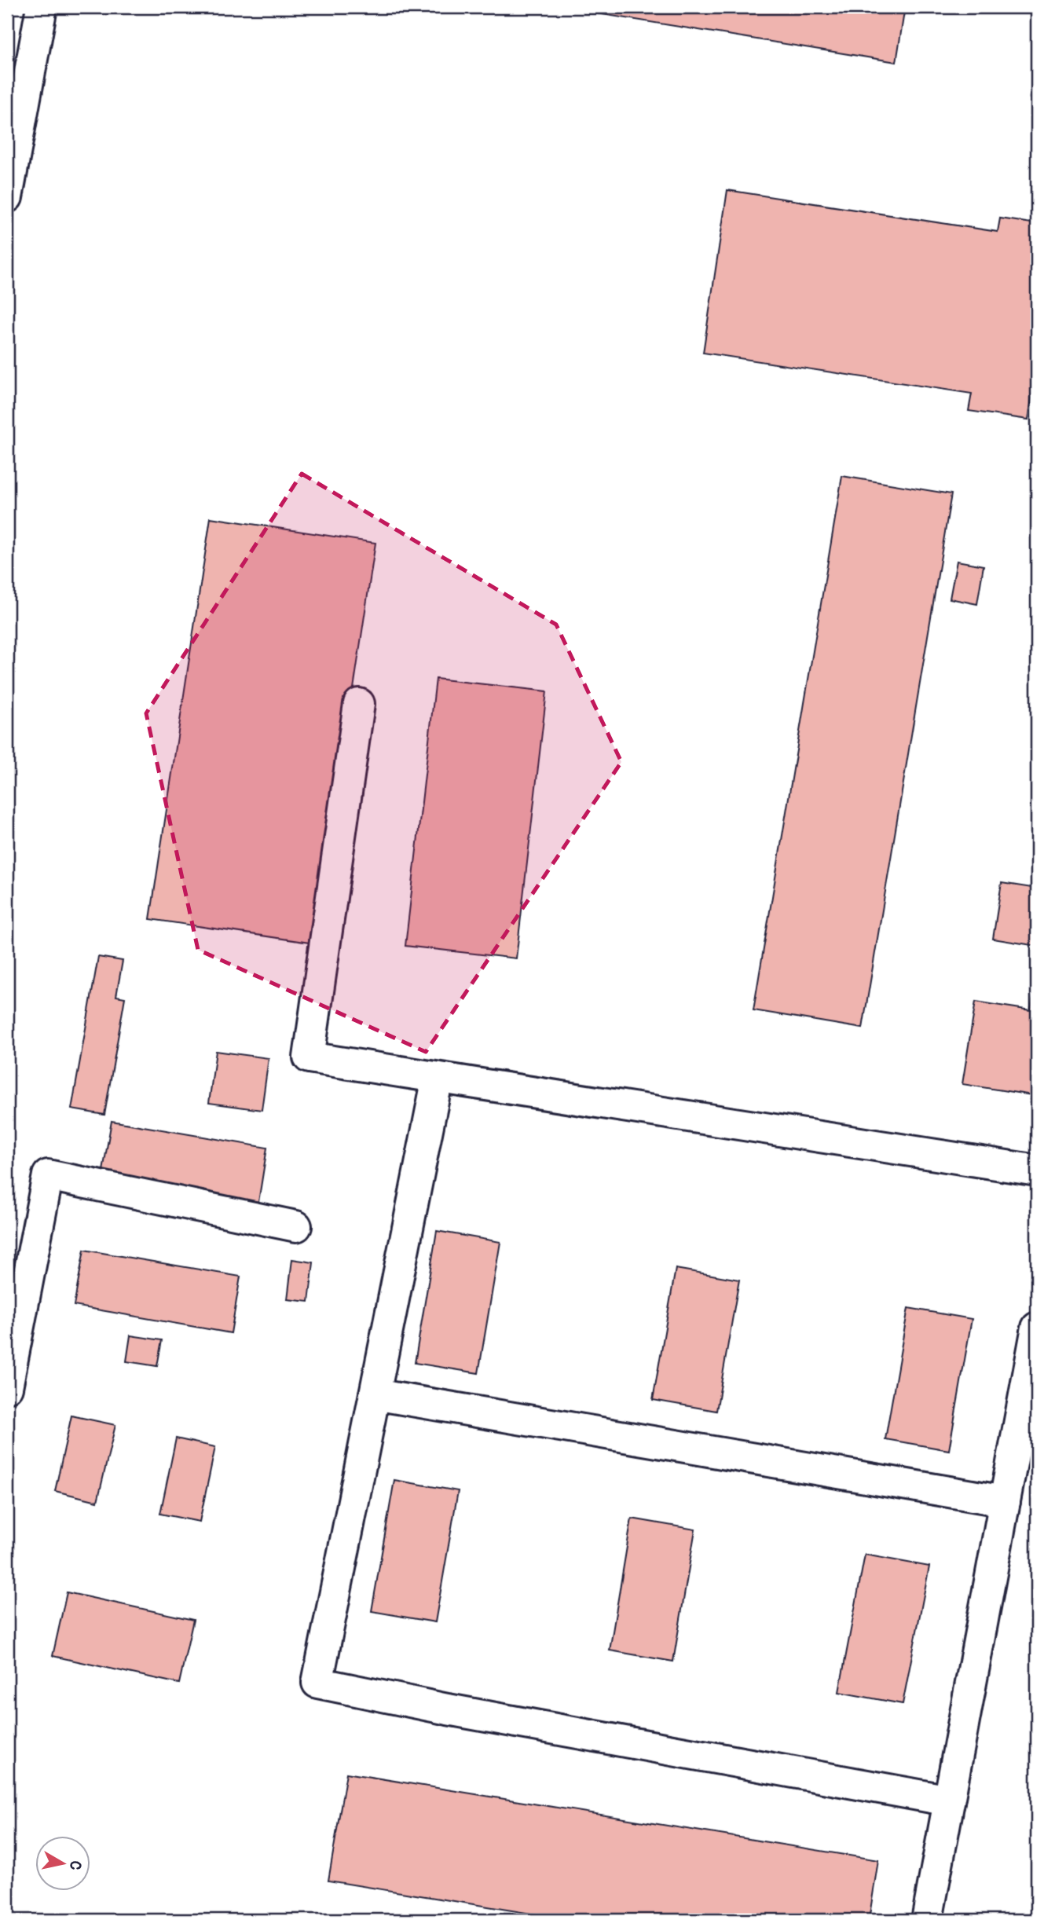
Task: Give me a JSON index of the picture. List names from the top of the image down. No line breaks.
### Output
{"north":"right"}
